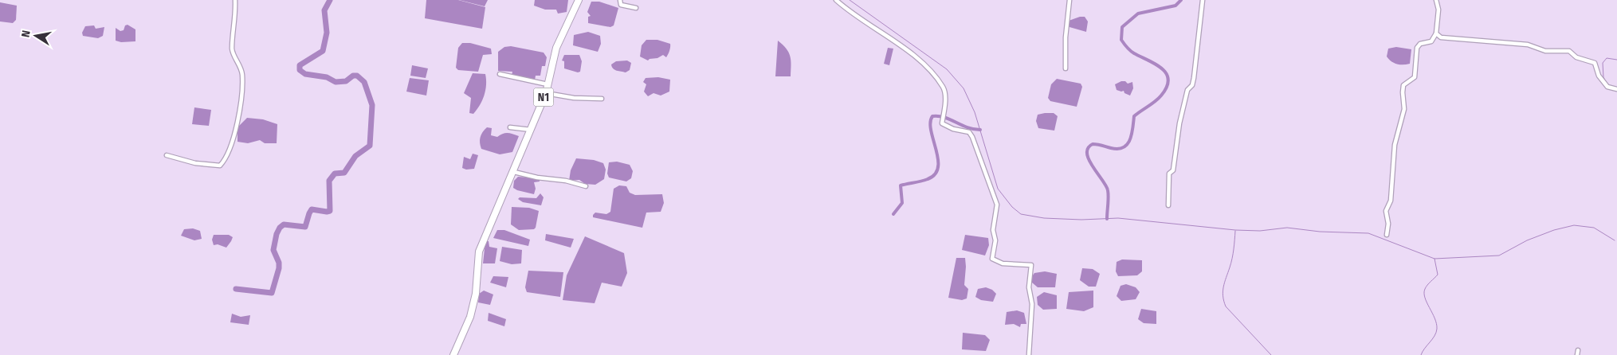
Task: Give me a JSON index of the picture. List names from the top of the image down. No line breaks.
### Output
{"streets":{"highway":["N1"]},"north":"left"}
